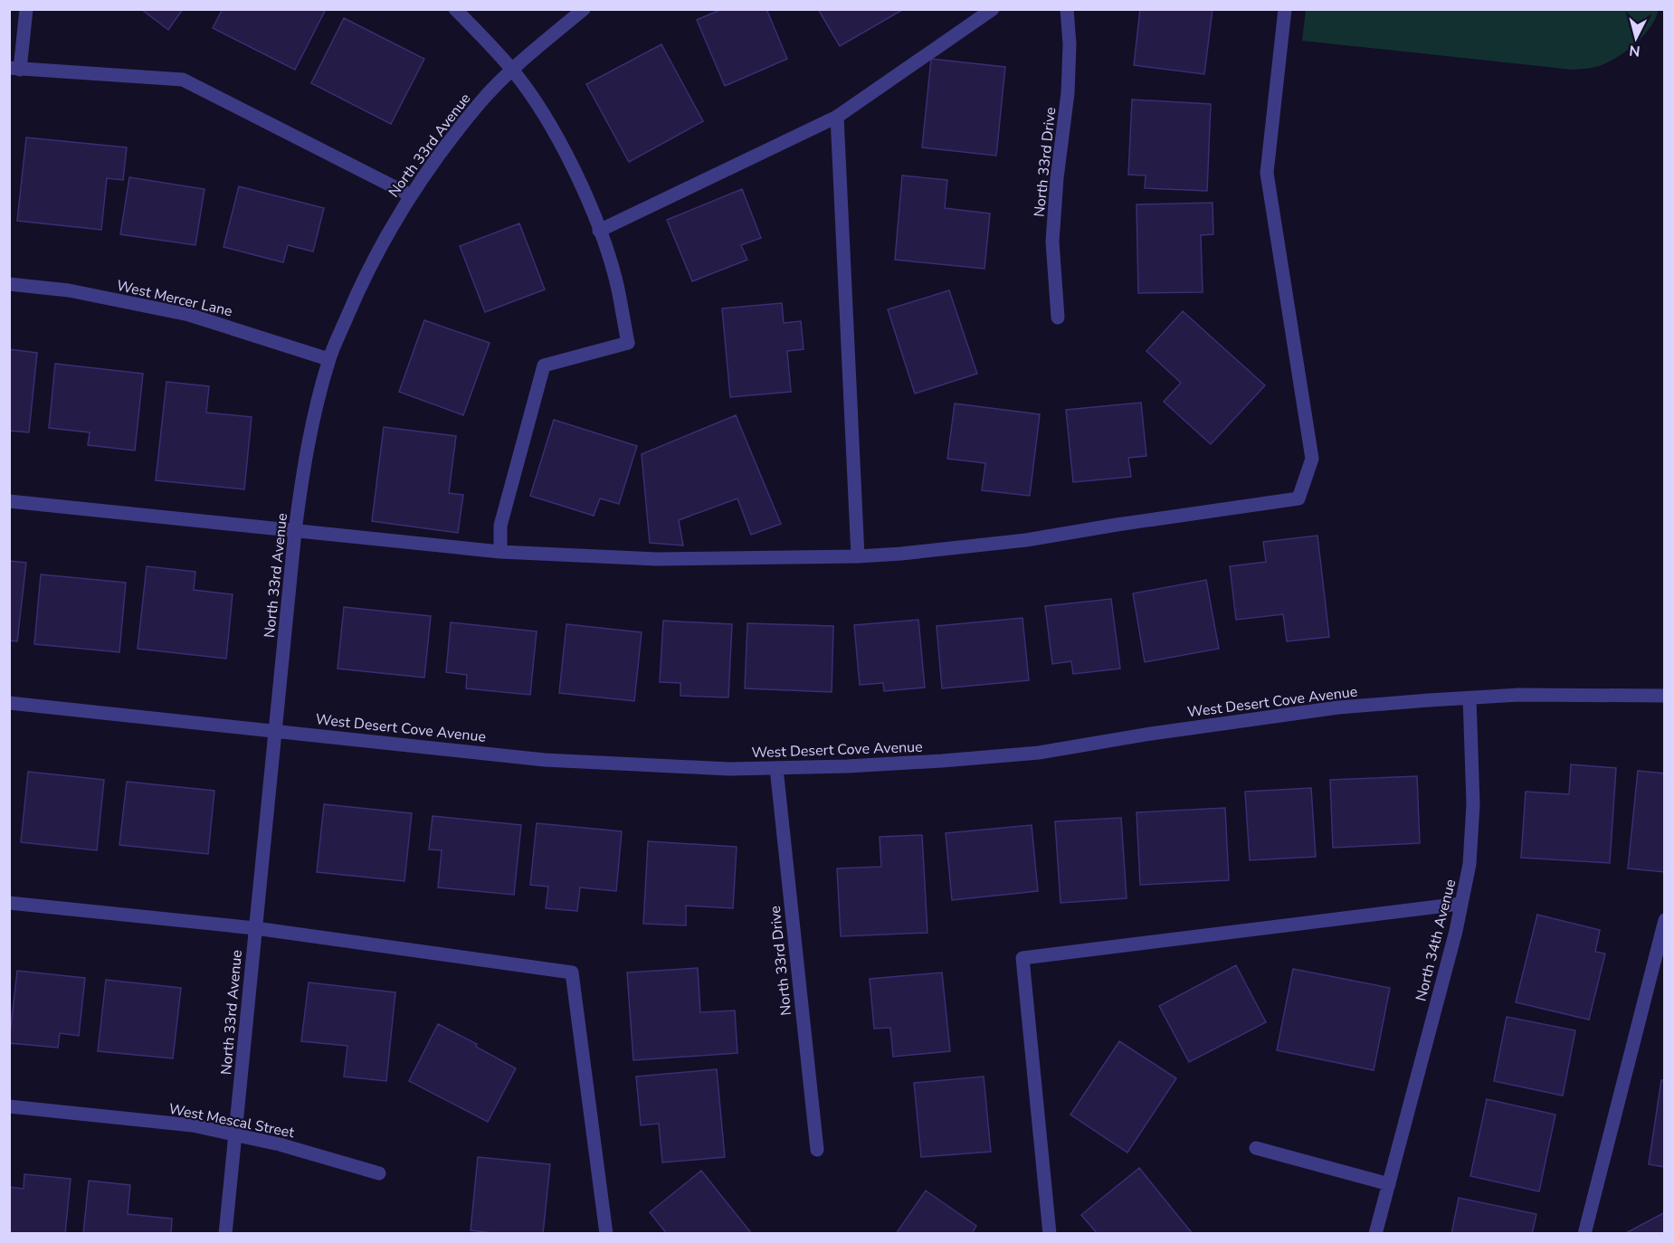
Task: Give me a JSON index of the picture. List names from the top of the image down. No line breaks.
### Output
{"streets":{"street":["North 33rd Avenue","North 33rd Drive","West Mercer Lane","West Desert Cove Avenue","North 34th Avenue","West Mescal Street"]},"crossings":[["North 33rd Avenue","West Mercer Lane"],["North 33rd Avenue","West Desert Cove Avenue"],["North 33rd Avenue","West Mescal Street"],["North 33rd Drive","West Desert Cove Avenue"],["West Desert Cove Avenue","North 34th Avenue"]],"north":"bottom"}
